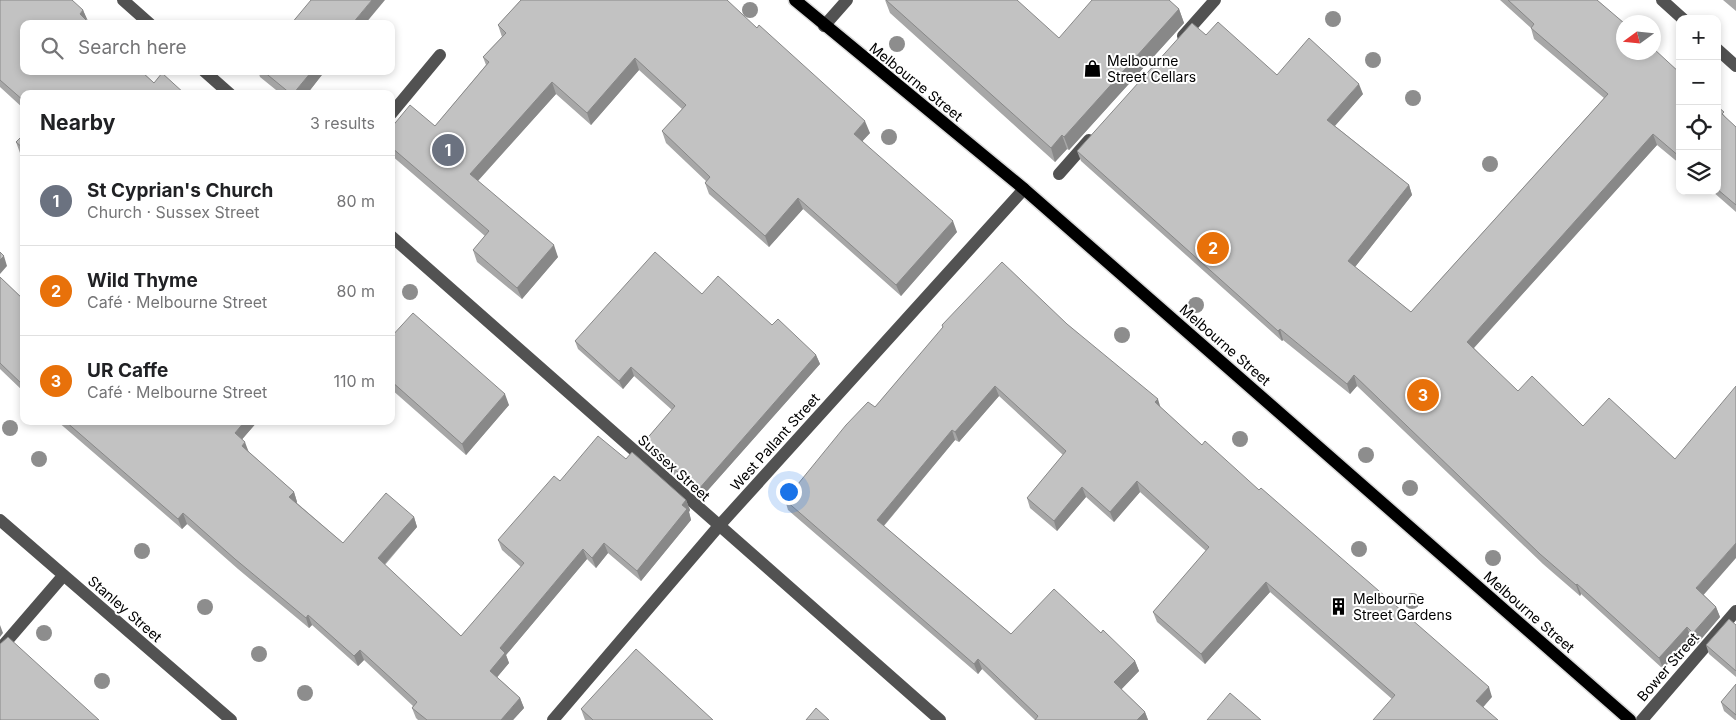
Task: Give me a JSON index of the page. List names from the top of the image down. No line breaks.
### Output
{"streets":{"main road":["Melbourne Street"],"street":["West Pallant Street","Sussex Street","Stanley Street","Bower Street"]},"crossings":[["Melbourne Street","West Pallant Street"],["West Pallant Street","Sussex Street"]],"places":{"shop":["Melbourne Street Cellars"],"building":["Melbourne Street Gardens"]},"north":"left","page":{"map_buttons":["+","−"],"search":"Search here","heading":["Nearby","3 results"],"pins":["1","2","3"],"list":[{"mark":"1","name":"St Cyprian's Church","note":"Church · Sussex Street","value":"80 m"},{"mark":"2","name":"Wild Thyme","note":"Café · Melbourne Street","value":"80 m"},{"mark":"3","name":"UR Caffe","note":"Café · Melbourne Street","value":"110 m"}]}}
